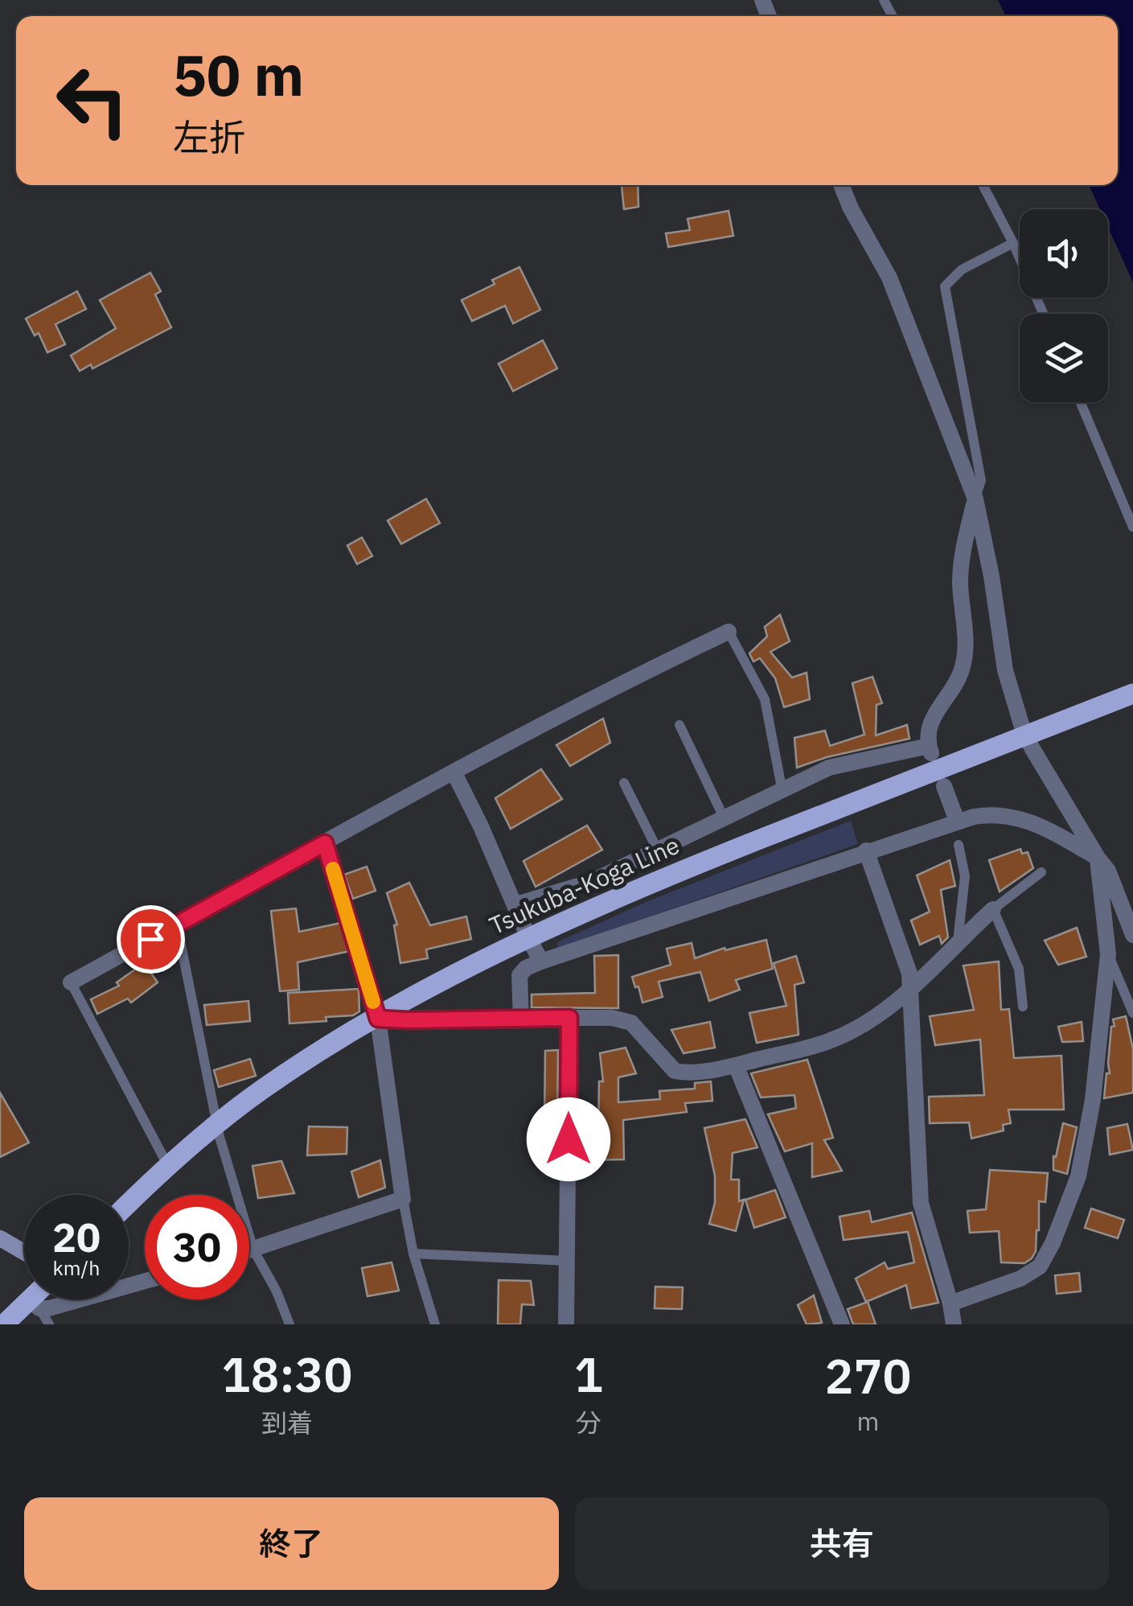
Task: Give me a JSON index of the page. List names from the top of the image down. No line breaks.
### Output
{"streets":{"main road":["Tsukuba-Koga Line"]},"page":{"turn":["50 m","左折"],"speed":"20 km/h","limit":"30","eta":["18:30","到着","1","分","270","m"],"buttons":["終了","共有"]}}
